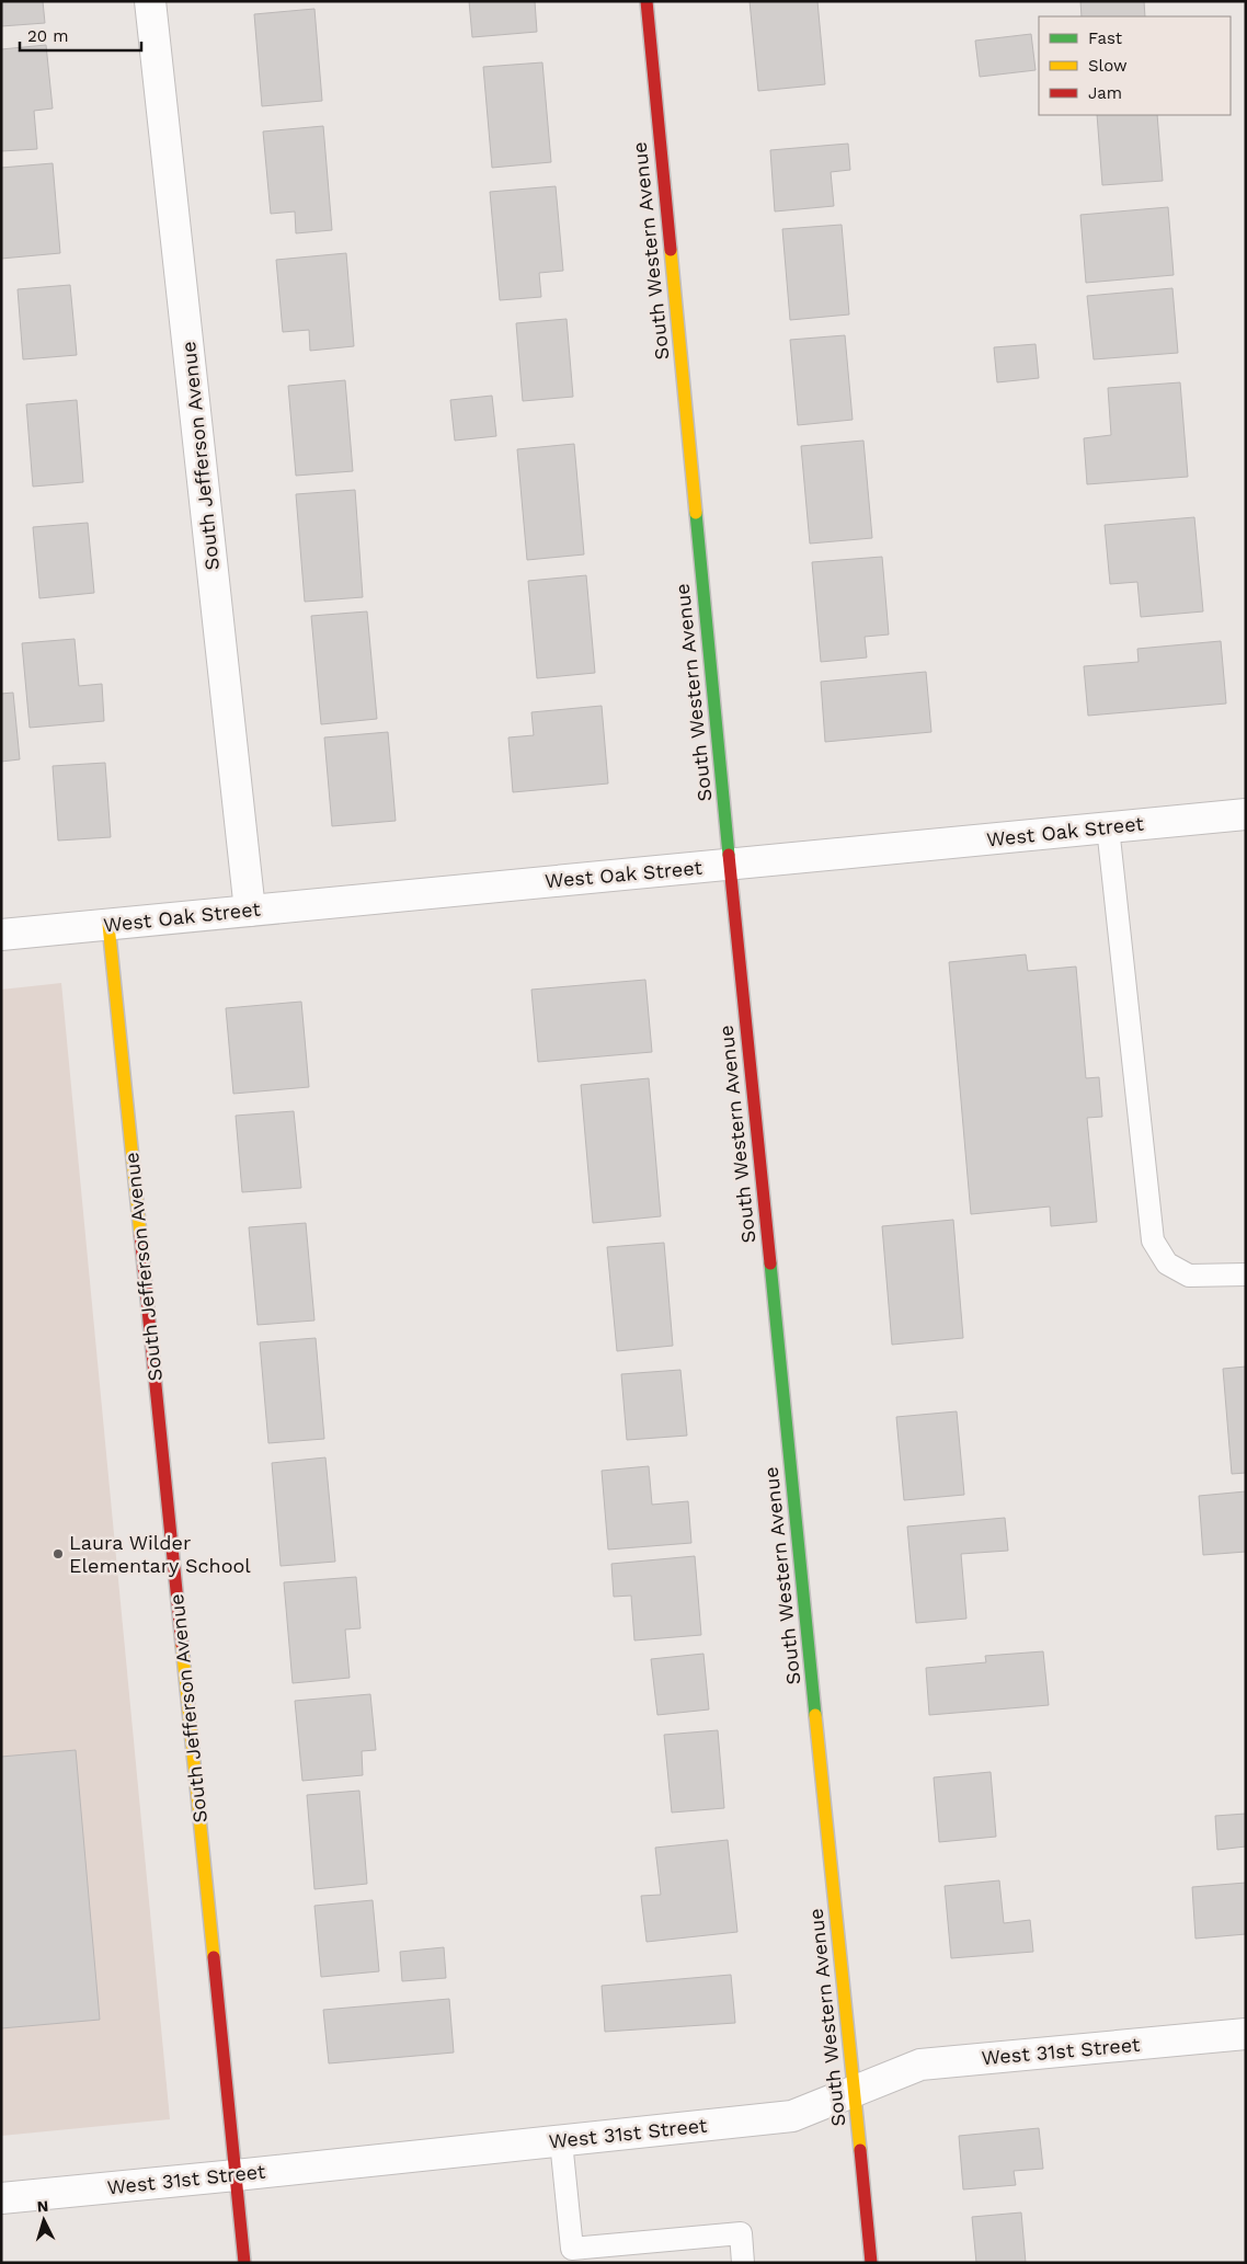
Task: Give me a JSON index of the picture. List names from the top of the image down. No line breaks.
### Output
{"streets":{"street":["South Western Avenue","South Jefferson Avenue","West Oak Street","West 31st Street"]},"crossings":[["South Western Avenue","West Oak Street"],["South Western Avenue","West 31st Street"],["South Jefferson Avenue","West Oak Street"],["South Jefferson Avenue","West 31st Street"]],"places":["Laura Wilder Elementary School"],"legend":["Fast","Slow","Jam"],"scale_bar":"20 m","north":"top"}
